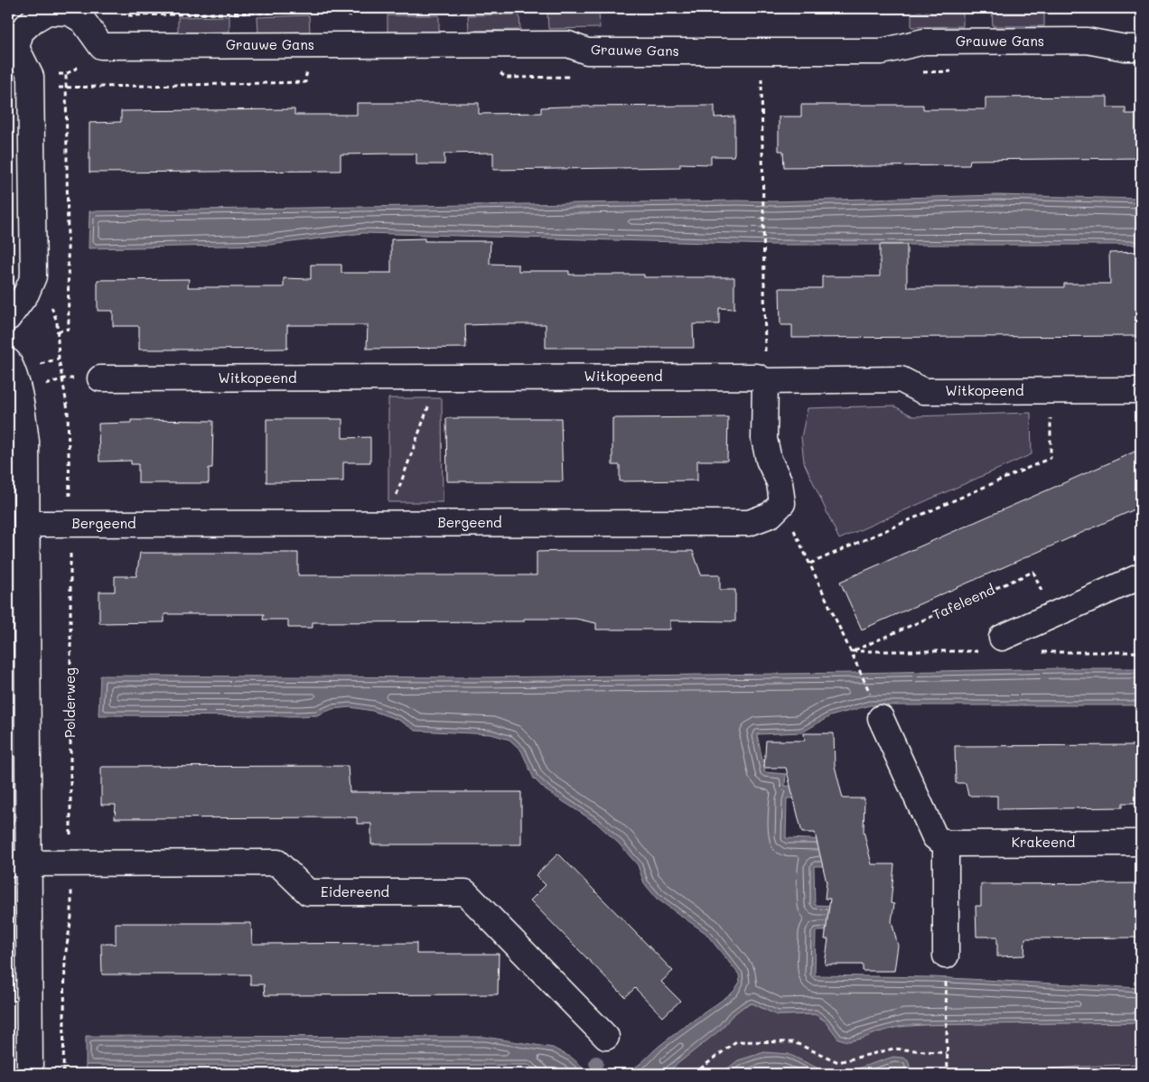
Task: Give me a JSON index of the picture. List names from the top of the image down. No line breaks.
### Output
{"streets":{"street":["Grauwe Gans","Witkopeend","Bergeend","Krakeend","Eidereend"],"path":["Tafeleend","Polderweg"]},"crossings":[["Bergeend","Polderweg"],["Polderweg","Eidereend"]]}
